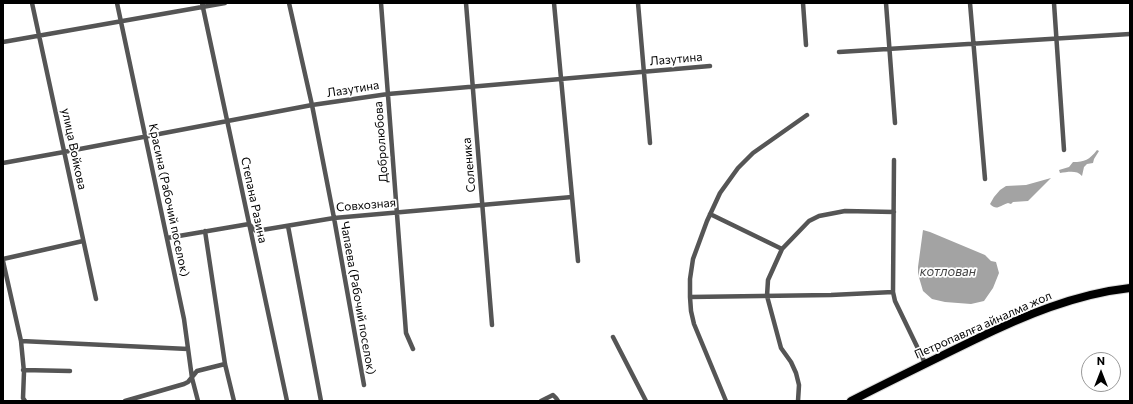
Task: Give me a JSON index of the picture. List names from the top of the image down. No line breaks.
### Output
{"streets":{"highway":["Петропавлға айналма жол"],"street":["Лазутина","Добролюбова","улица Войкова","Соленика","Красина (Рабочий поселок)","Степана Разина","Совхозная","Чапаева (Рабочий поселок)"]},"crossings":[["Лазутина","Добролюбова"],["Лазутина","улица Войкова"],["Лазутина","Соленика"],["Лазутина","Красина (Рабочий поселок)"],["Лазутина","Степана Разина"],["Лазутина","Чапаева (Рабочий поселок)"],["Добролюбова","Совхозная"],["Соленика","Совхозная"],["Красина (Рабочий поселок)","Совхозная"],["Степана Разина","Совхозная"],["Совхозная","Чапаева (Рабочий поселок)"]],"water":["котлован"],"north":"top"}
